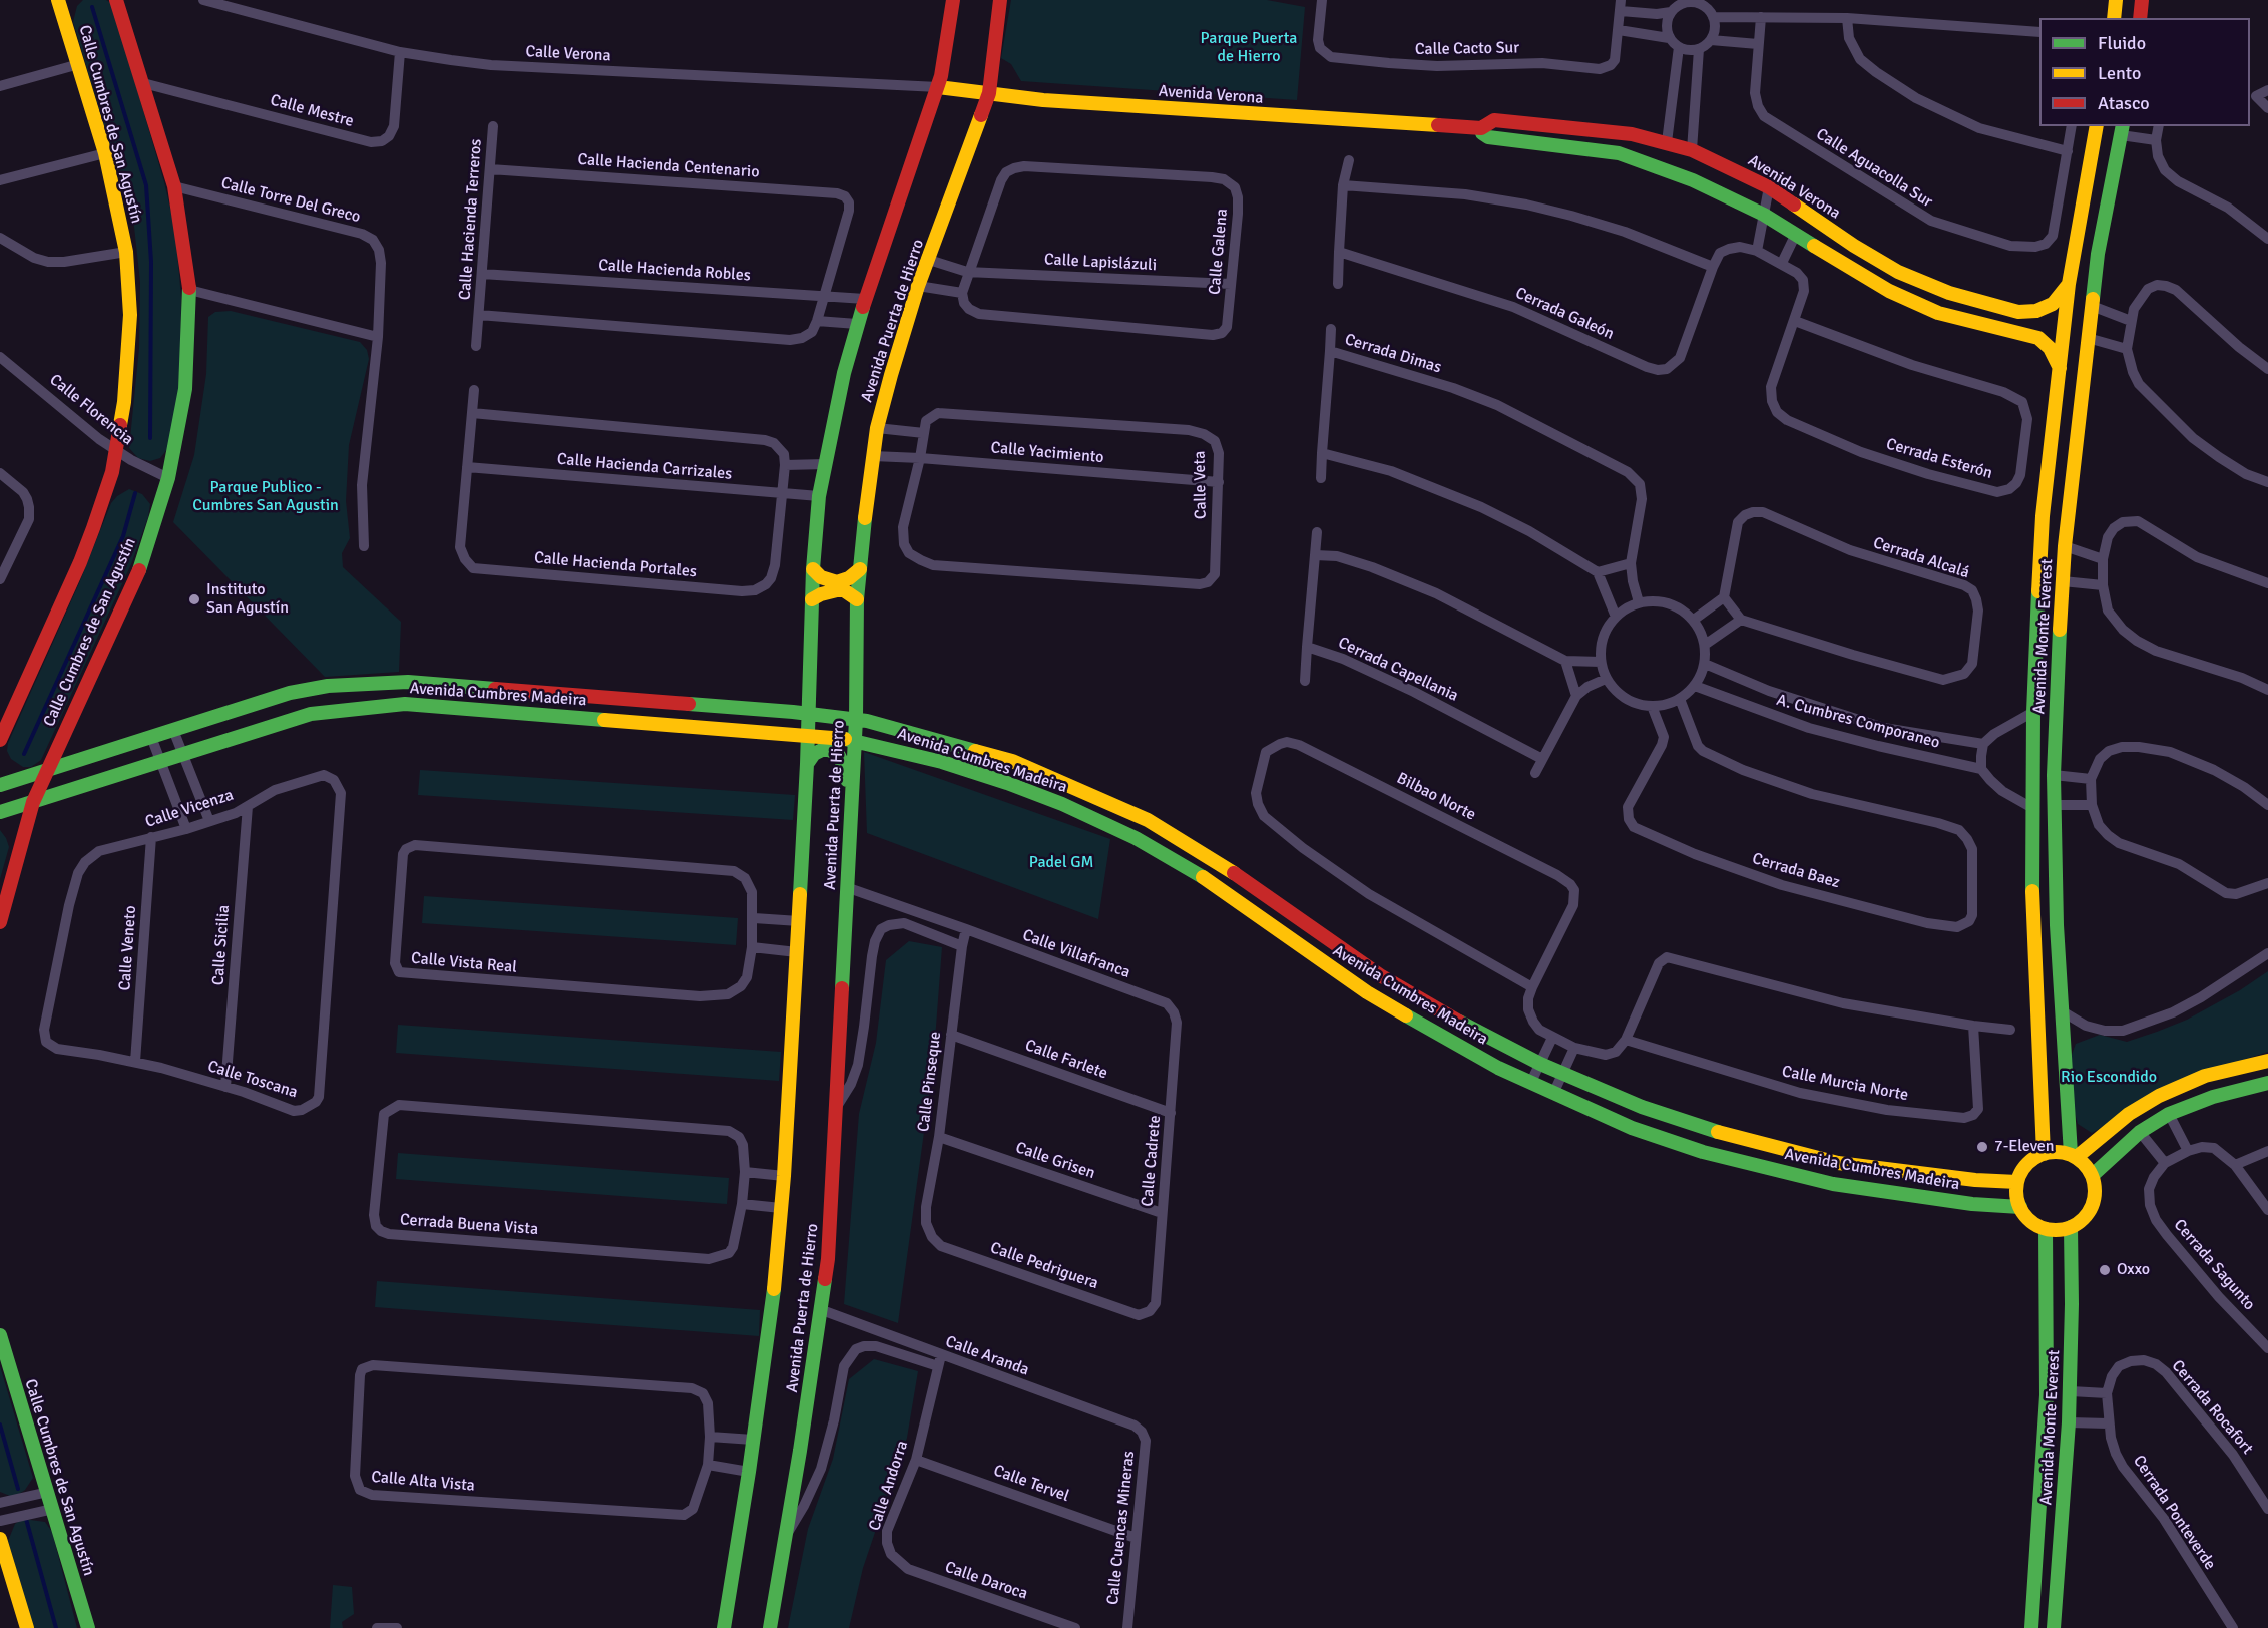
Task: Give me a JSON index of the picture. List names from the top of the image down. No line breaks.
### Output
{"streets":{"street":["Calle Cacto Sur","Calle Verona","Avenida Verona","Calle Mestre","Calle Cumbres de San Agustín","Calle Hacienda Centenario","Calle Aguacolla Sur","Calle Torre Del Greco","Calle Hacienda Terreros","Calle Galena","Calle Lapislázuli","Calle Hacienda Robles","Cerrada Galeón","Avenida Puerta de Hierro","Cerrada Dimas","Calle Florencia","Calle Yacimiento","Cerrada Esterón","Calle Hacienda Carrizales","Calle Veta","Cerrada Alcalá","Calle Hacienda Portales","Avenida Monte Everest","Cerrada Capellania","Avenida Cumbres Madeira","A. Cumbres Comporaneo","Bilbao Norte","Calle Vicenza","Cerrada Baez","Calle Sicilia","Calle Veneto","Calle Villafranca","Calle Vista Real","Calle Farlete","Calle Toscana","Calle Pinseque","Calle Murcia Norte","Calle Grisen","Calle Cadrete","Cerrada Buena Vista","Cerrada Sagunto","Calle Pedriguera","Calle Aranda","Cerrada Rocafort","Calle Alta Vista","Calle Tervel","Calle Andorra","Cerrada Ponteverde","Calle Cuencas Mineras","Calle Daroca"]},"crossings":[["Calle Verona","Avenida Verona"],["Calle Verona","Calle Mestre"],["Calle Verona","Avenida Puerta de Hierro"],["Avenida Verona","Avenida Puerta de Hierro"],["Avenida Verona","Avenida Monte Everest"],["Calle Mestre","Calle Cumbres de San Agustín"],["Calle Cumbres de San Agustín","Calle Torre Del Greco"],["Calle Cumbres de San Agustín","Calle Florencia"],["Calle Cumbres de San Agustín","Avenida Cumbres Madeira"],["Calle Hacienda Centenario","Calle Hacienda Terreros"],["Calle Hacienda Centenario","Calle Hacienda Robles"],["Calle Hacienda Terreros","Calle Hacienda Robles"],["Calle Galena","Calle Lapislázuli"],["Calle Lapislázuli","Avenida Puerta de Hierro"],["Calle Hacienda Robles","Avenida Puerta de Hierro"],["Cerrada Galeón","Cerrada Esterón"],["Avenida Puerta de Hierro","Calle Yacimiento"],["Avenida Puerta de Hierro","Calle Hacienda Carrizales"],["Avenida Puerta de Hierro","Avenida Cumbres Madeira"],["Avenida Puerta de Hierro","Calle Villafranca"],["Avenida Puerta de Hierro","Calle Aranda"],["Cerrada Dimas","A. Cumbres Comporaneo"],["Cerrada Dimas","Cerrada Baez"],["Calle Yacimiento","Calle Veta"],["Calle Hacienda Carrizales","Calle Hacienda Portales"],["Avenida Monte Everest","Avenida Cumbres Madeira"],["A. Cumbres Comporaneo","Cerrada Baez"],["Calle Vicenza","Calle Sicilia"],["Calle Vicenza","Calle Veneto"],["Calle Vicenza","Calle Toscana"],["Calle Sicilia","Calle Toscana"],["Calle Veneto","Calle Toscana"],["Calle Villafranca","Calle Pinseque"],["Calle Villafranca","Calle Cadrete"],["Calle Farlete","Calle Pinseque"],["Calle Farlete","Calle Cadrete"],["Calle Pinseque","Calle Grisen"],["Calle Pinseque","Calle Pedriguera"],["Calle Grisen","Calle Cadrete"],["Calle Cadrete","Calle Pedriguera"],["Calle Aranda","Calle Andorra"],["Calle Aranda","Calle Cuencas Mineras"],["Cerrada Rocafort","Cerrada Ponteverde"],["Calle Tervel","Calle Andorra"],["Calle Tervel","Calle Cuencas Mineras"],["Calle Andorra","Calle Daroca"]],"parks":["Parque Puerta de Hierro","Parque Publico - Cumbres San Agustin","Padel GM","Rio Escondido"],"places":["Instituto San Agustín","7-Eleven","Oxxo"],"legend":["Fluido","Lento","Atasco"]}
